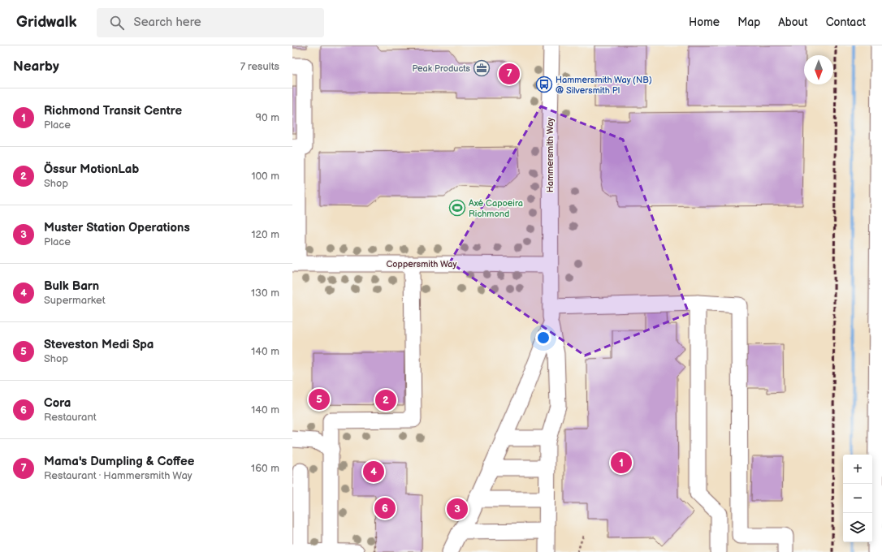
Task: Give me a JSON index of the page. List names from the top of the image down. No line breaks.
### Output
{"streets":{"street":["Hammersmith Way","Coppersmith Way"]},"crossings":[["Hammersmith Way","Coppersmith Way"]],"places":{"office":["Peak Products"],"bus stop":["Hammersmith Way (NB) @ Silversmith Pl"],"sports":["Axé Capoeira Richmond"]},"north":"bottom","page":{"header":"Gridwalk","search":"Search here","nav":["Home","Map","About","Contact"],"heading":["Nearby","7 results"],"pins":["7","5","2","1","4","6","3"],"list":[{"mark":"1","name":"Richmond Transit Centre","note":"Place","value":"90 m"},{"mark":"2","name":"Össur MotionLab","note":"Shop","value":"100 m"},{"mark":"3","name":"Muster Station Operations","note":"Place","value":"120 m"},{"mark":"4","name":"Bulk Barn","note":"Supermarket","value":"130 m"},{"mark":"5","name":"Steveston Medi Spa","note":"Shop","value":"140 m"},{"mark":"6","name":"Cora","note":"Restaurant","value":"140 m"},{"mark":"7","name":"Mama's Dumpling & Coffee","note":"Restaurant · Hammersmith Way","value":"160 m"}],"map_buttons":["+","−"]}}
